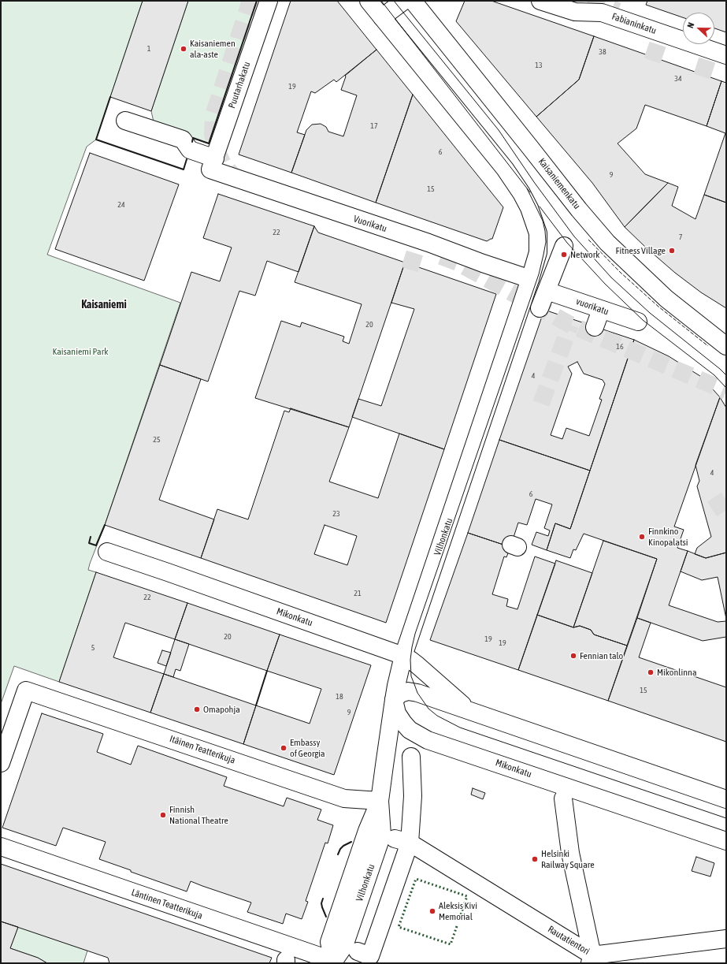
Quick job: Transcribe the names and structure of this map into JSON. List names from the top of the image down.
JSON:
{
  "streets": {
    "street": [
      "Fabianinkatu",
      "Puutarhakatu",
      "Kaisaniemenkatu",
      "Vuorikatu",
      "vuorikatu",
      "Vilhonkatu",
      "Mikonkatu",
      "Itäinen Teatterikuja",
      "Läntinen Teatterikuja",
      "Rautatientori"
    ]
  },
  "crossings": [
    ["Puutarhakatu", "Vuorikatu"],
    ["Vuorikatu", "Vilhonkatu"],
    ["Vilhonkatu", "Mikonkatu"],
    ["Vilhonkatu", "Itäinen Teatterikuja"],
    ["Vilhonkatu", "Läntinen Teatterikuja"]
  ],
  "districts": ["Kaisaniemi"],
  "parks": ["Kaisaniemi Park"],
  "places": [
    "Kaisaniemen ala-aste",
    "Fitness Village",
    "Network",
    "Finnkino Kinopalatsi",
    "Fennian talo",
    "Mikonlinna",
    "Omapohja",
    "Embassy of Georgia",
    "Finnish National Theatre",
    "Helsinki Railway Square",
    "Aleksis Kivi Memorial"
  ],
  "house_numbers": [
    "1",
    "38",
    "13",
    "34",
    "19",
    "17",
    "6",
    "9",
    "15",
    "24",
    "22",
    "7",
    "20",
    "16",
    "4",
    "25",
    "4",
    "6",
    "23",
    "21",
    "22",
    "20",
    "19",
    "19",
    "5",
    "15",
    "18",
    "9"
  ],
  "north": "left"
}
